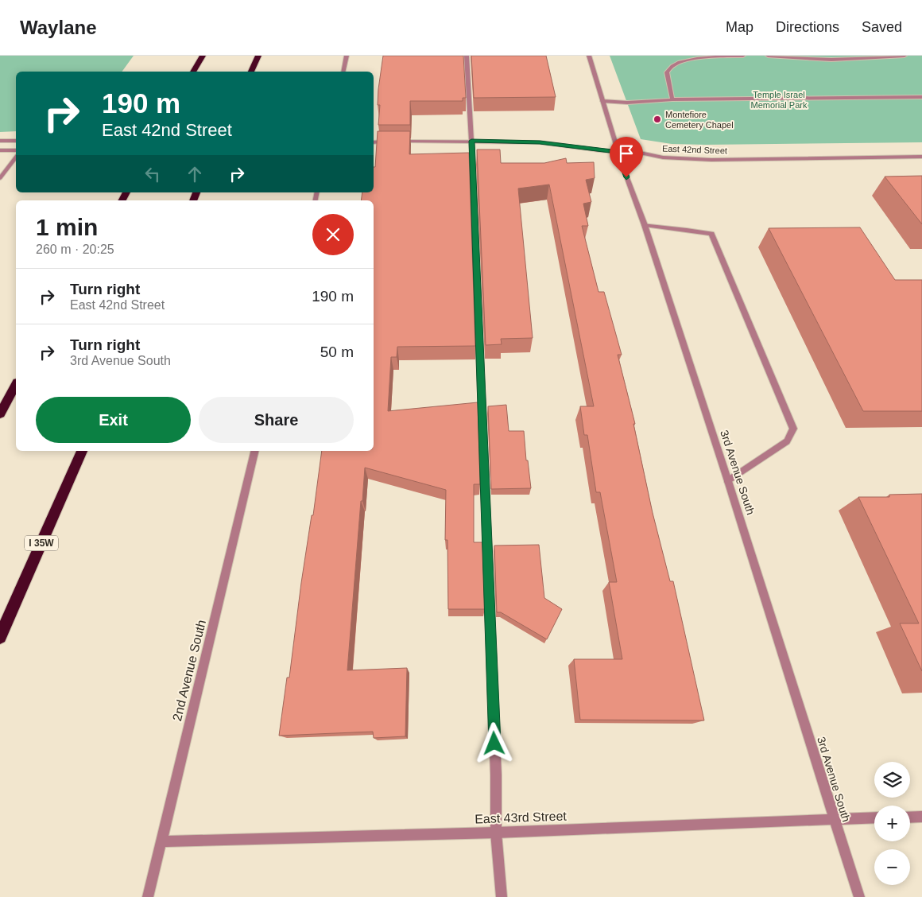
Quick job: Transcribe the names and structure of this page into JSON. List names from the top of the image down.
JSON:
{
  "streets": {
    "highway": ["I 35W"],
    "street": [
      "East 42nd Street",
      "3rd Avenue South",
      "2nd Avenue South",
      "East 43rd Street"
    ]
  },
  "crossings": [
    ["East 42nd Street", "3rd Avenue South"],
    ["3rd Avenue South", "East 43rd Street"],
    ["2nd Avenue South", "East 43rd Street"]
  ],
  "parks": ["Temple Israel Memorial Park"],
  "places": ["Montefiore Cemetery Chapel"],
  "page": {
    "header": "Waylane",
    "nav": ["Map", "Directions", "Saved"],
    "turn": ["190 m", "East 42nd Street"],
    "heading": ["1 min", "260 m · 20:25"],
    "list": [
      {
        "name": "Turn right",
        "note": "East 42nd Street",
        "value": "190 m"
      },
      {
        "name": "Turn right",
        "note": "3rd Avenue South",
        "value": "50 m"
      }
    ],
    "buttons": ["Exit", "Share"],
    "map_buttons": ["+", "−"]
  }
}
